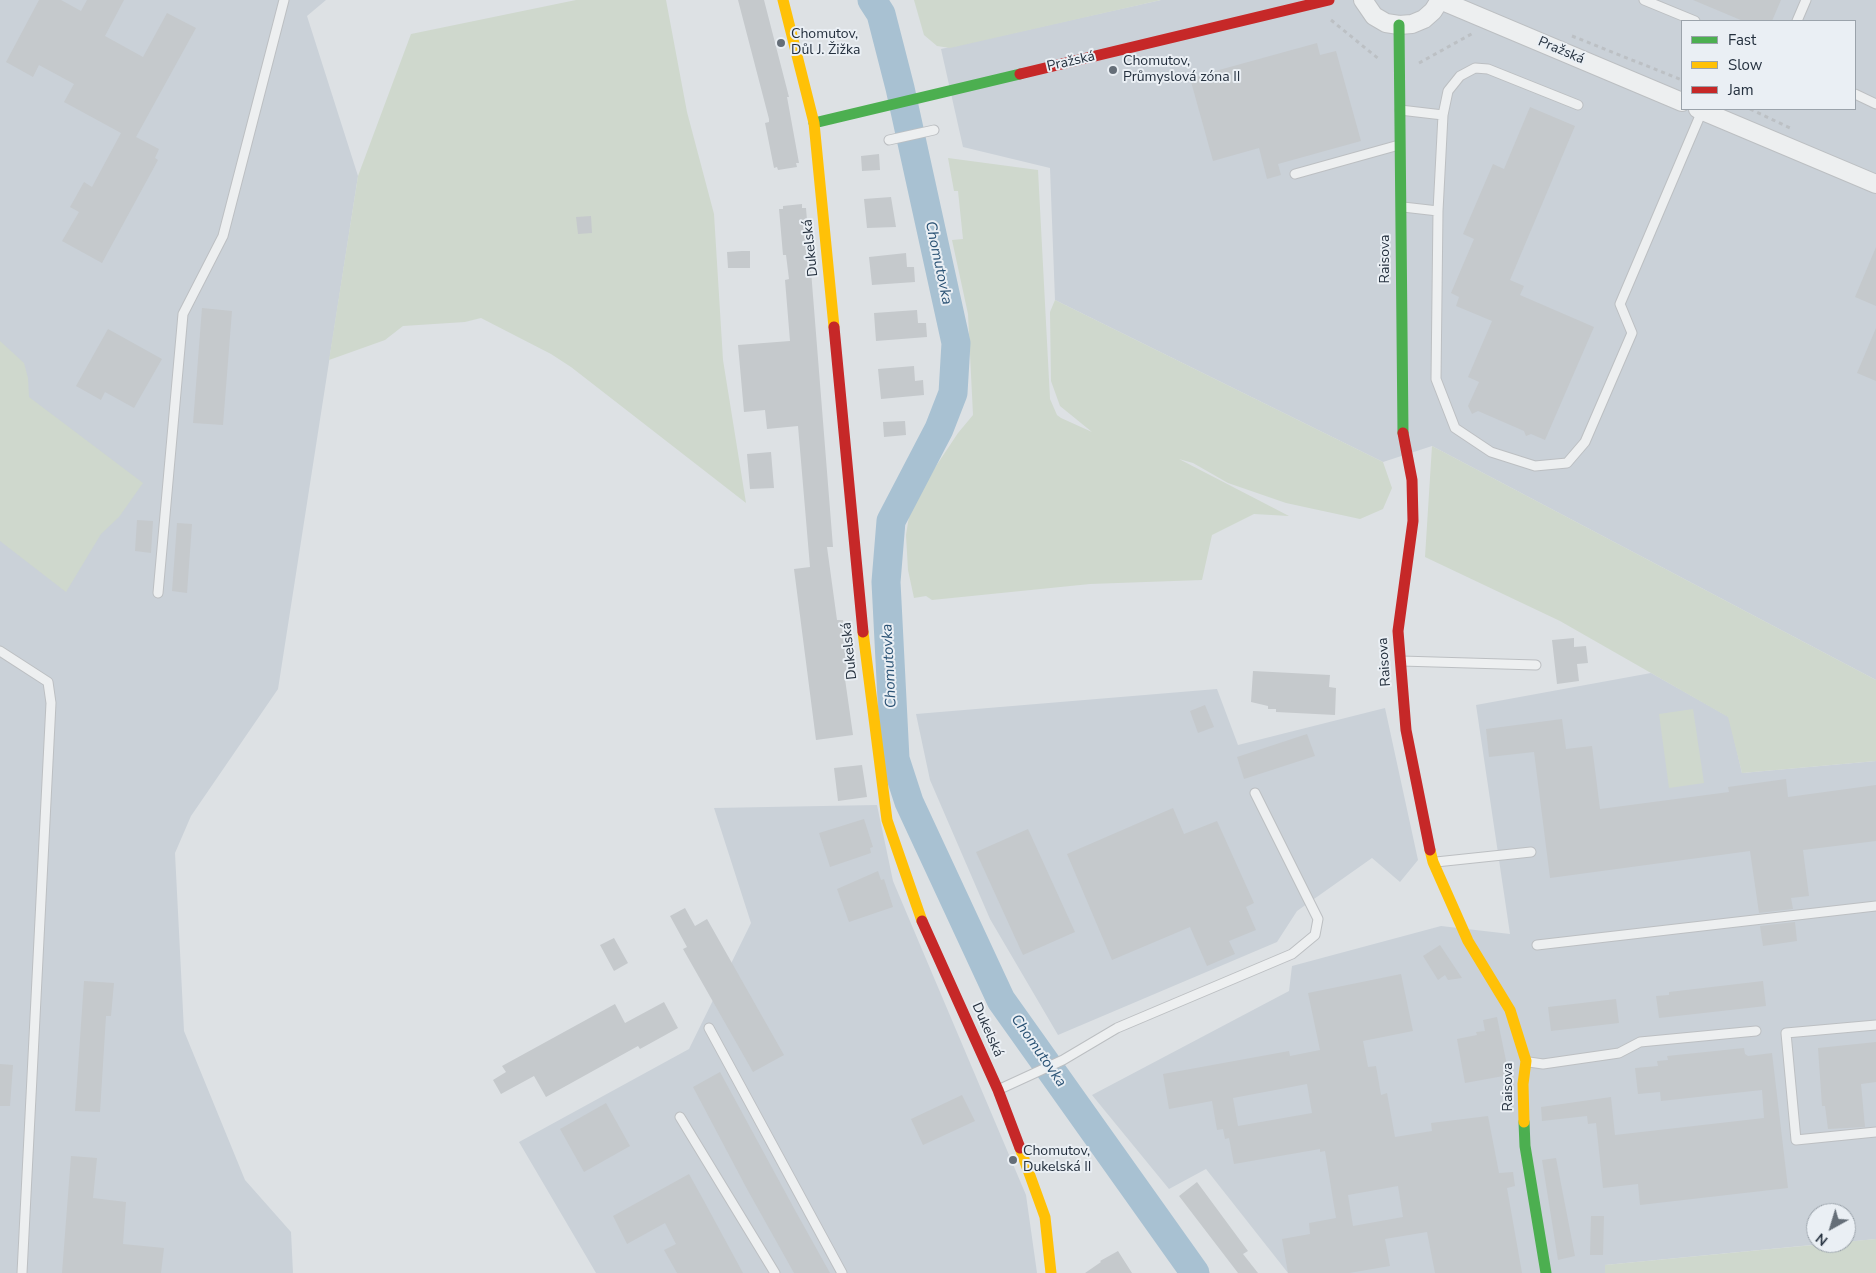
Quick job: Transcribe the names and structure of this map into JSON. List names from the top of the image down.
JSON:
{
  "streets": {
    "street": ["Pražská", "Dukelská", "Raisova"]
  },
  "crossings": [
    ["Pražská", "Dukelská"],
    ["Pražská", "Raisova"]
  ],
  "water": ["Chomutovka"],
  "places": ["Chomutov, Důl J. Žižka", "Chomutov, Průmyslová zóna II", "Chomutov, Dukelská II"],
  "legend": ["Fast", "Slow", "Jam"],
  "north": "bottom left"
}
